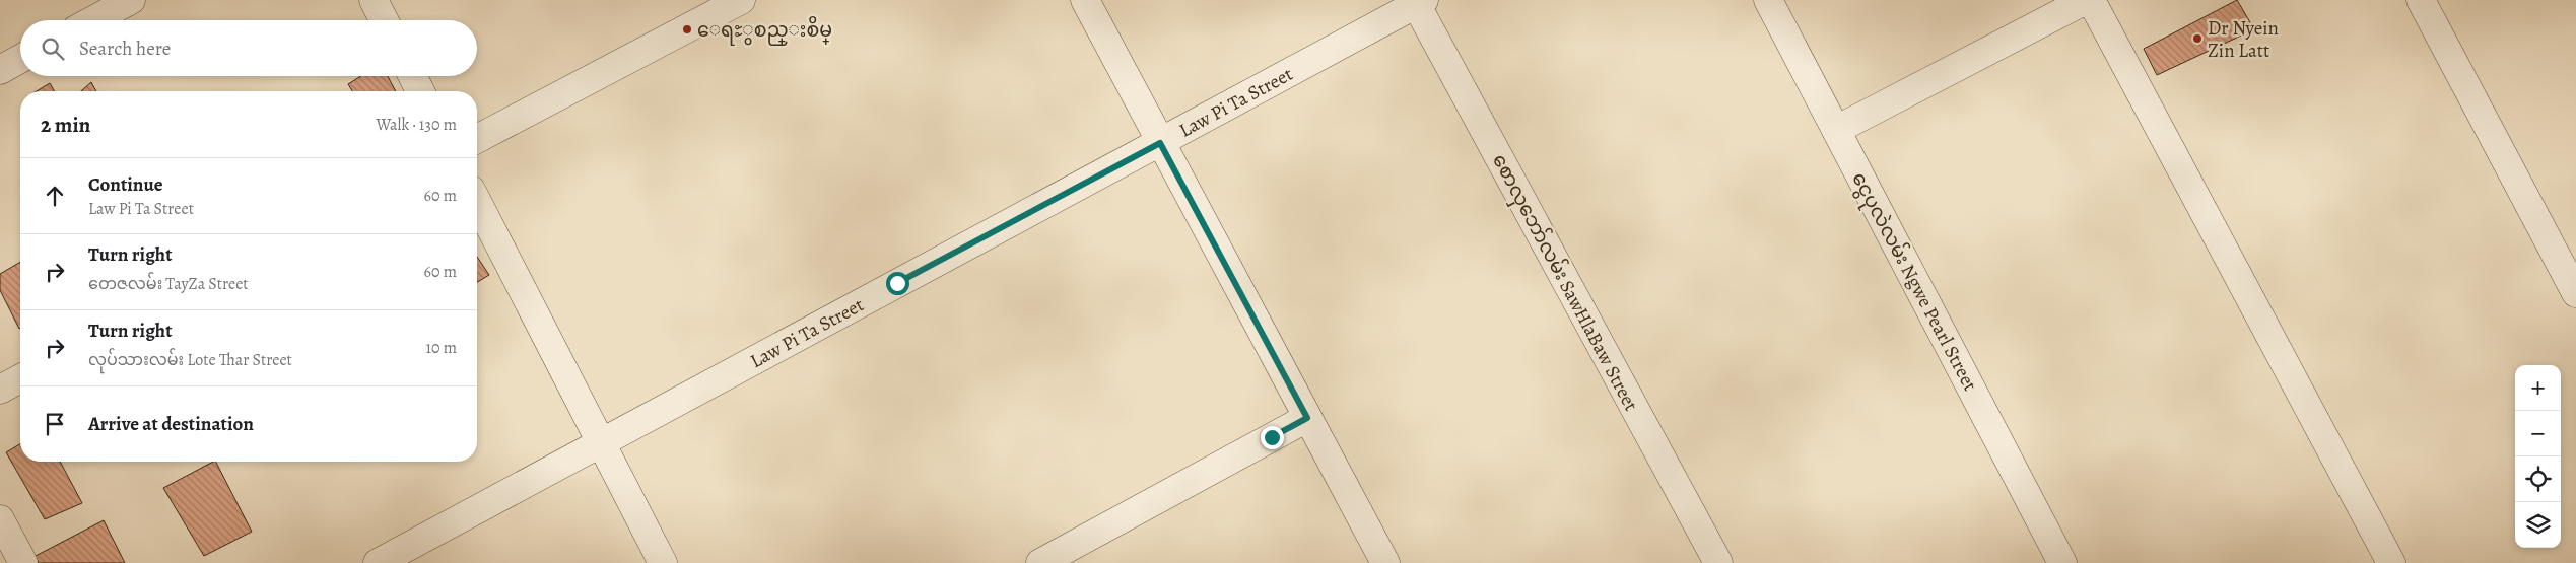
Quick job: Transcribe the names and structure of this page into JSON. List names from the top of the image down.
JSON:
{
  "streets": {
    "street": ["Law Pi Ta Street", "ငွေပုလဲလမ်း Ngwe Pearl Street", "စောလှဘော်လမ်း SawHlaBaw Street"]
  },
  "crossings": [
    ["Law Pi Ta Street", "စောလှဘော်လမ်း SawHlaBaw Street"]
  ],
  "places": ["ေရႊွစည္းစိမ္", "Dr Nyein Zin Latt"],
  "page": {
    "search": "Search here",
    "heading": ["2 min", "Walk · 130 m"],
    "list": [
      ["Continue", "Law Pi Ta Street", "60 m"],
      ["Turn right", "တေဇလမ်း TayZa Street", "60 m"],
      ["Turn right", "လုပ်သားလမ်း Lote Thar Street", "10 m"],
      "Arrive at destination"
    ],
    "map_buttons": ["+", "−"]
  }
}
